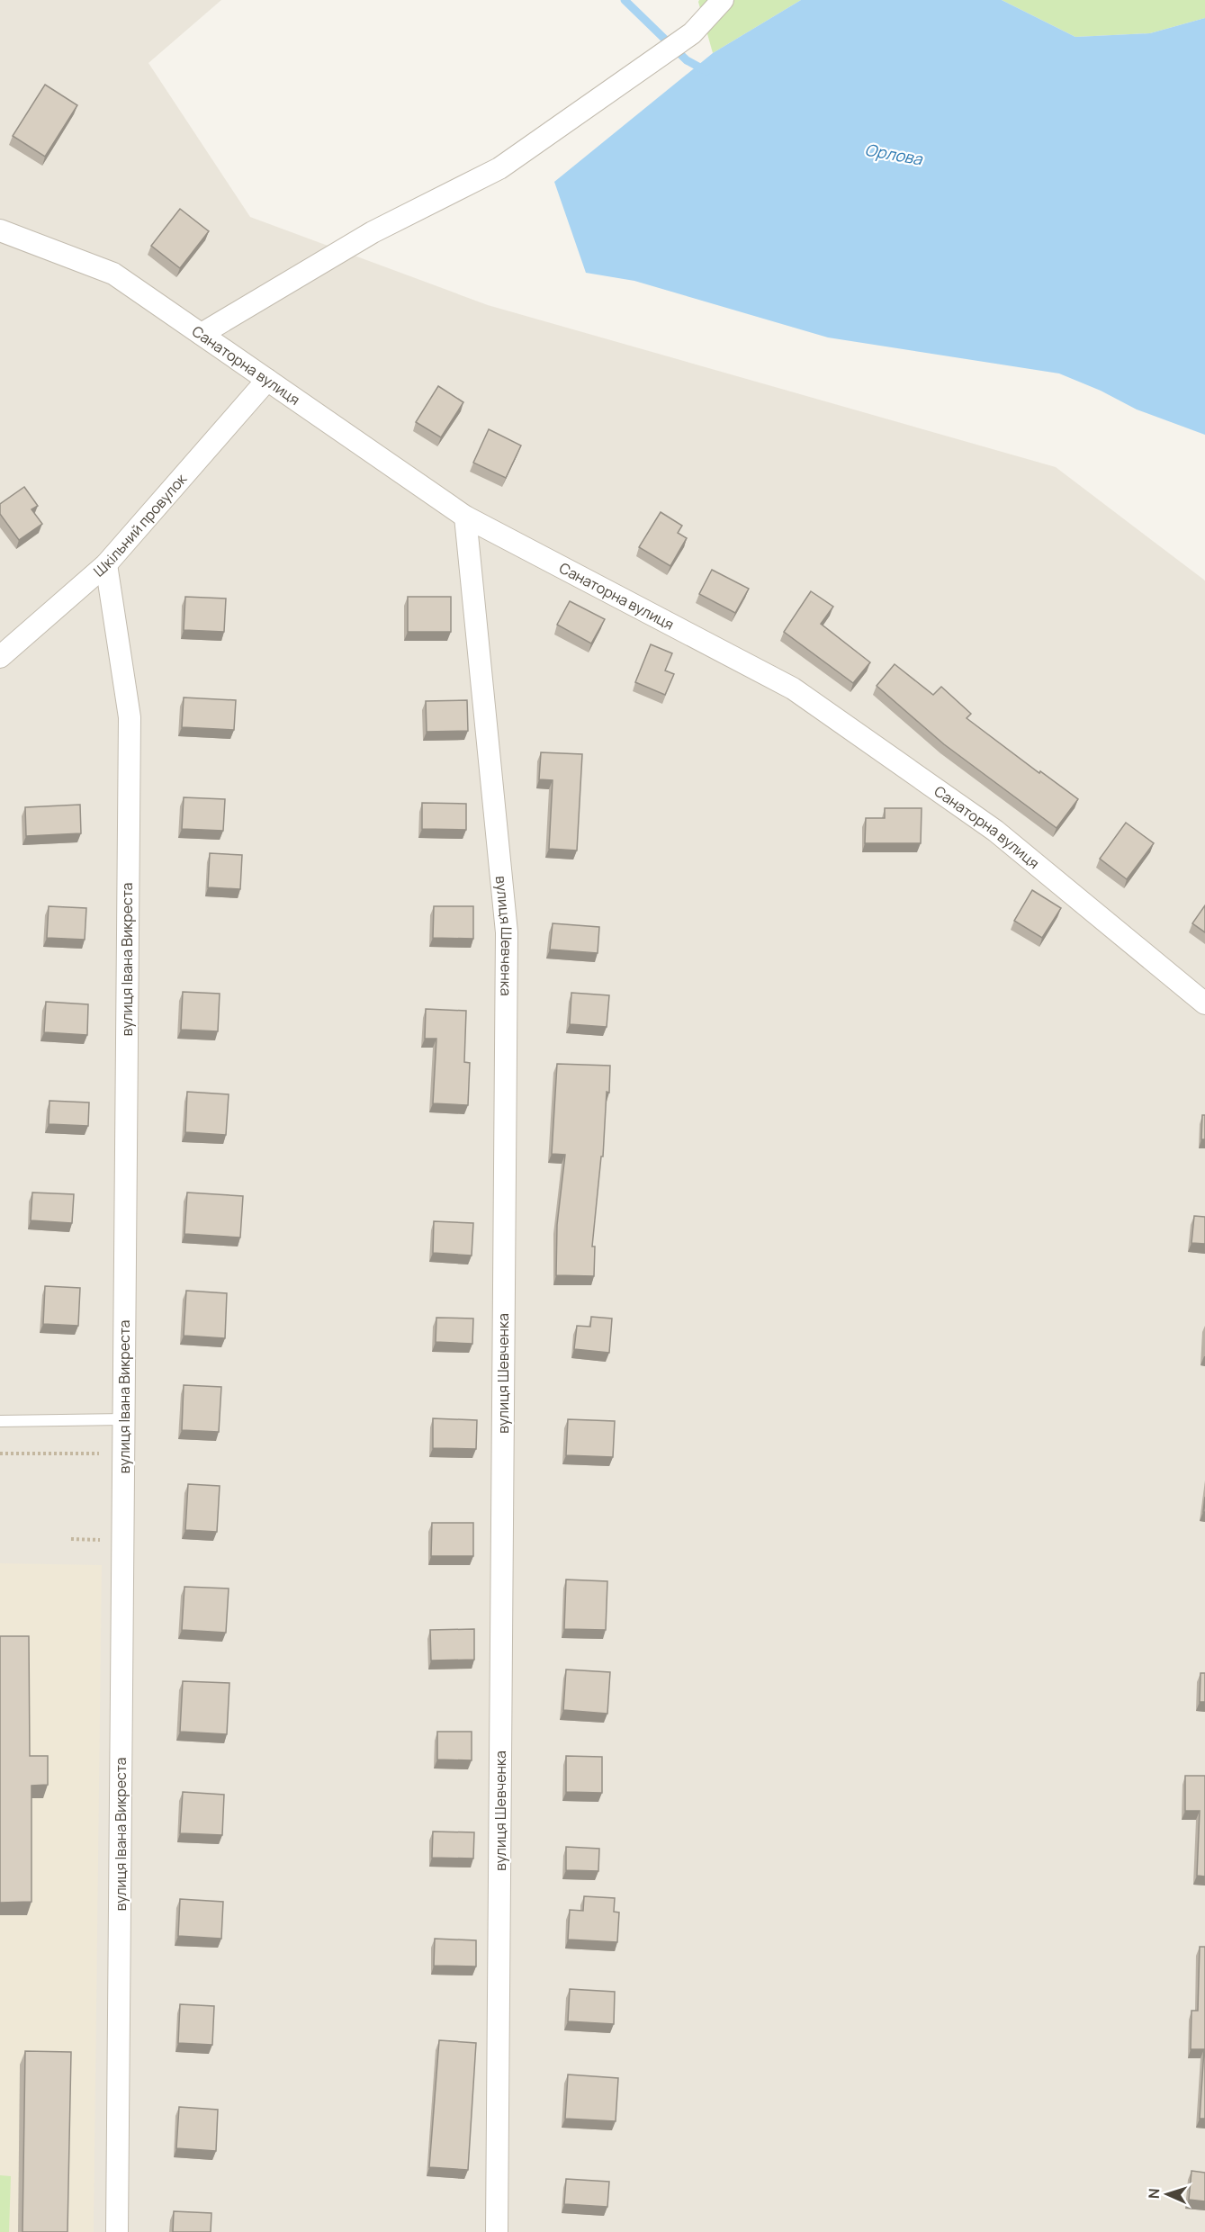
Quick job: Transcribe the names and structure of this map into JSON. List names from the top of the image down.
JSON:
{
  "streets": {
    "street": [
      "Санаторна вулиця",
      "Шкільний провулок",
      "вулиця Шевченка",
      "вулиця Івана Викреста"
    ]
  },
  "crossings": [
    ["Санаторна вулиця", "Шкільний провулок"],
    ["Санаторна вулиця", "вулиця Шевченка"],
    ["Шкільний провулок", "вулиця Івана Викреста"]
  ],
  "water": ["Орлова"],
  "north": "left"
}
